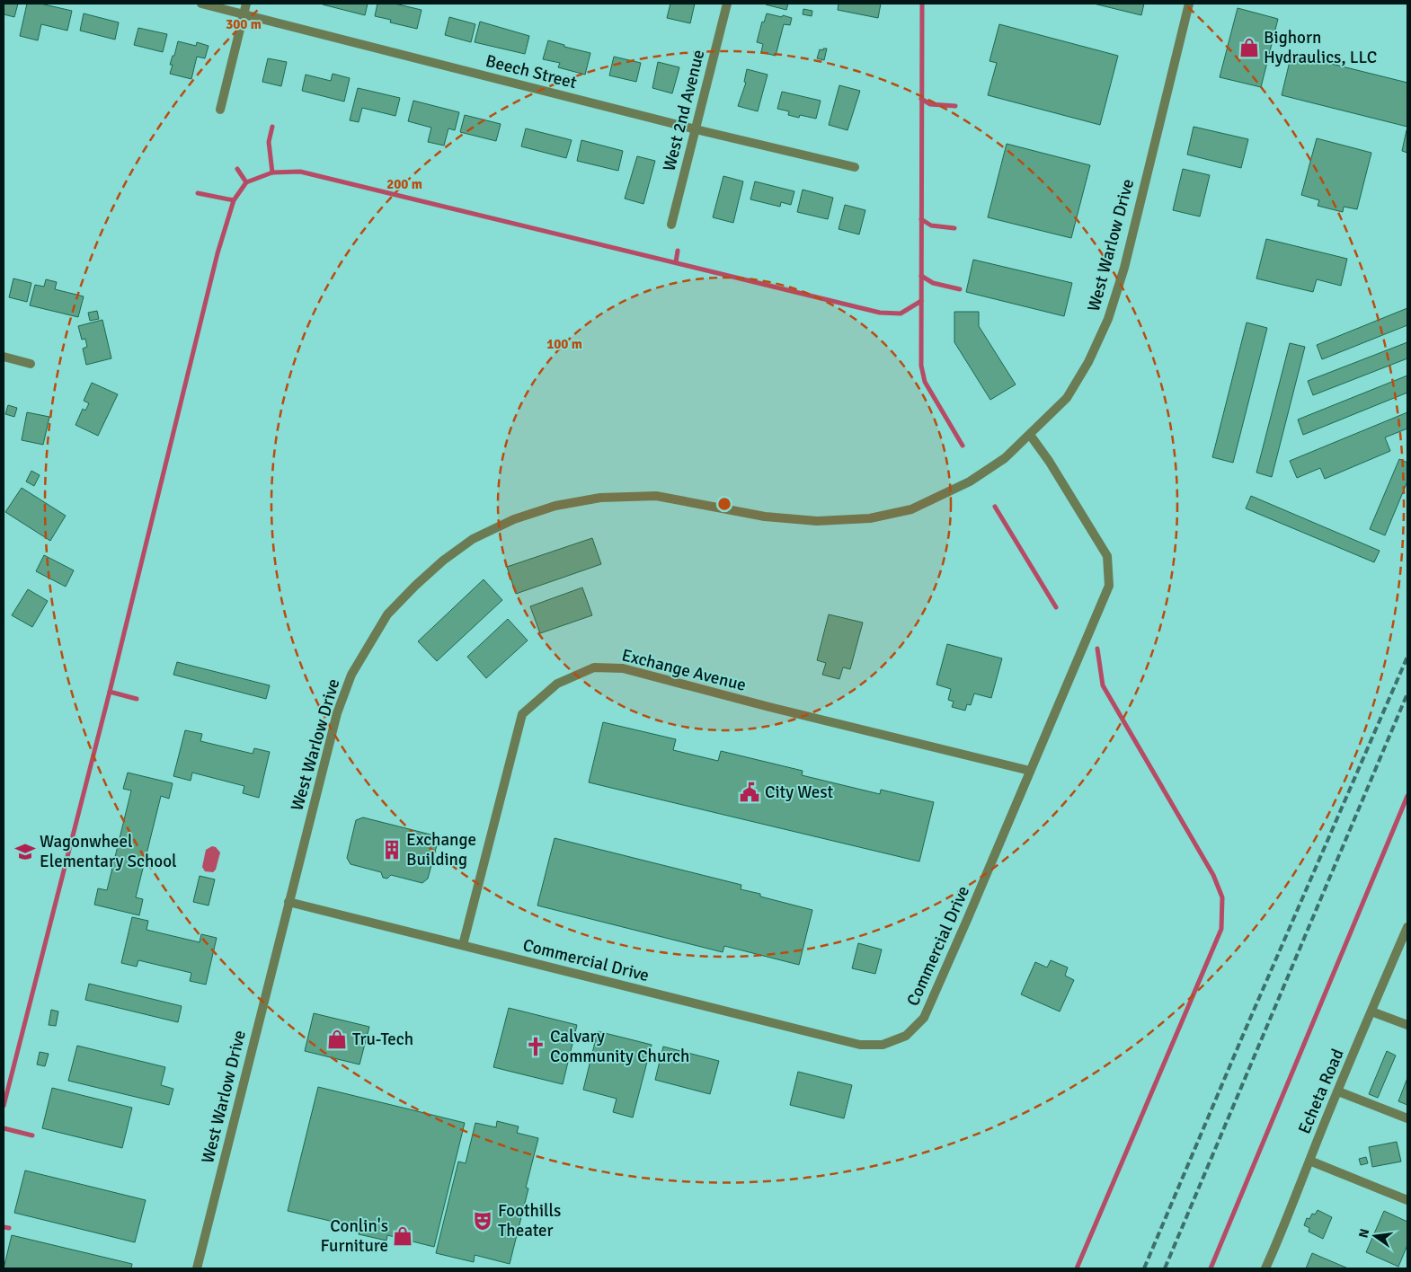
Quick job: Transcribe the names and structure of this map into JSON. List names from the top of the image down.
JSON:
{
  "streets": {
    "street": [
      "Beech Street",
      "West 2nd Avenue",
      "West Warlow Drive",
      "Exchange Avenue",
      "Commercial Drive",
      "Echeta Road"
    ]
  },
  "crossings": [
    ["Beech Street", "West 2nd Avenue"],
    ["West Warlow Drive", "Commercial Drive"],
    ["Exchange Avenue", "Commercial Drive"]
  ],
  "places": {
    "shop": ["Bighorn Hydraulics, LLC", "Tru-Tech", "Conlin's Furniture"],
    "public building": ["City West"],
    "building": ["Exchange Building"],
    "school or university": ["Wagonwheel Elementary School"],
    "church": ["Calvary Community Church"],
    "theatre": ["Foothills Theater"]
  },
  "north": "left",
  "rings": ["300 m", "200 m", "100 m"]
}
